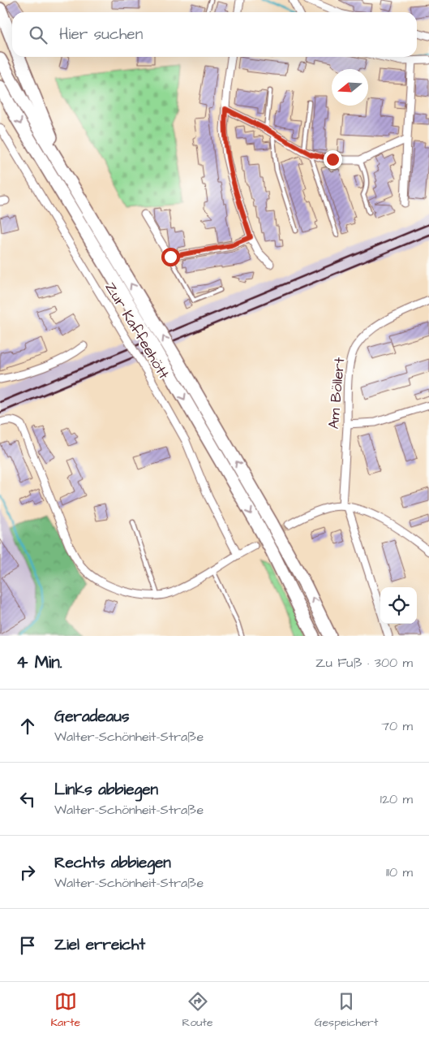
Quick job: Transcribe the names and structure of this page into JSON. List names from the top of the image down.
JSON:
{
  "streets": {
    "street": ["Zur Kaffeehött", "Am Böllert"]
  },
  "north": "left",
  "page": {
    "search": "Hier suchen",
    "heading": ["4 Min.", "Zu Fuß · 300 m"],
    "list": [
      ["Geradeaus", "Walter-Schönheit-Straße", "70 m"],
      ["Links abbiegen", "Walter-Schönheit-Straße", "120 m"],
      ["Rechts abbiegen", "Walter-Schönheit-Straße", "110 m"],
      "Ziel erreicht"
    ],
    "nav": ["Karte", "Route", "Gespeichert"]
  }
}
